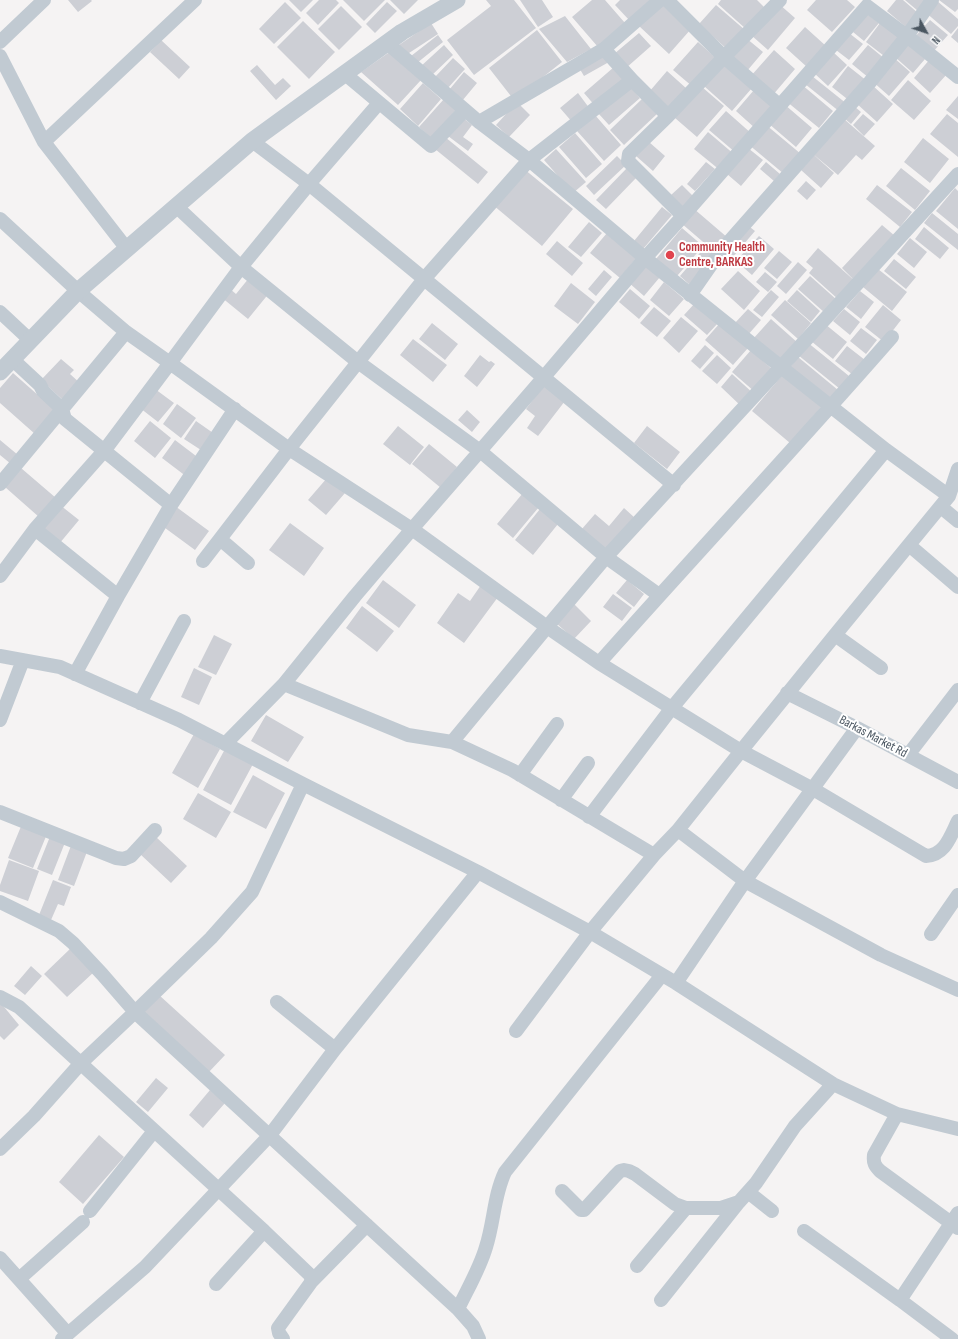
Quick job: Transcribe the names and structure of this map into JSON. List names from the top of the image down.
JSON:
{
  "streets": {
    "street": ["Barkas Market Rd"]
  },
  "places": ["Community Health Centre, BARKAS"],
  "north": "bottom right"
}
